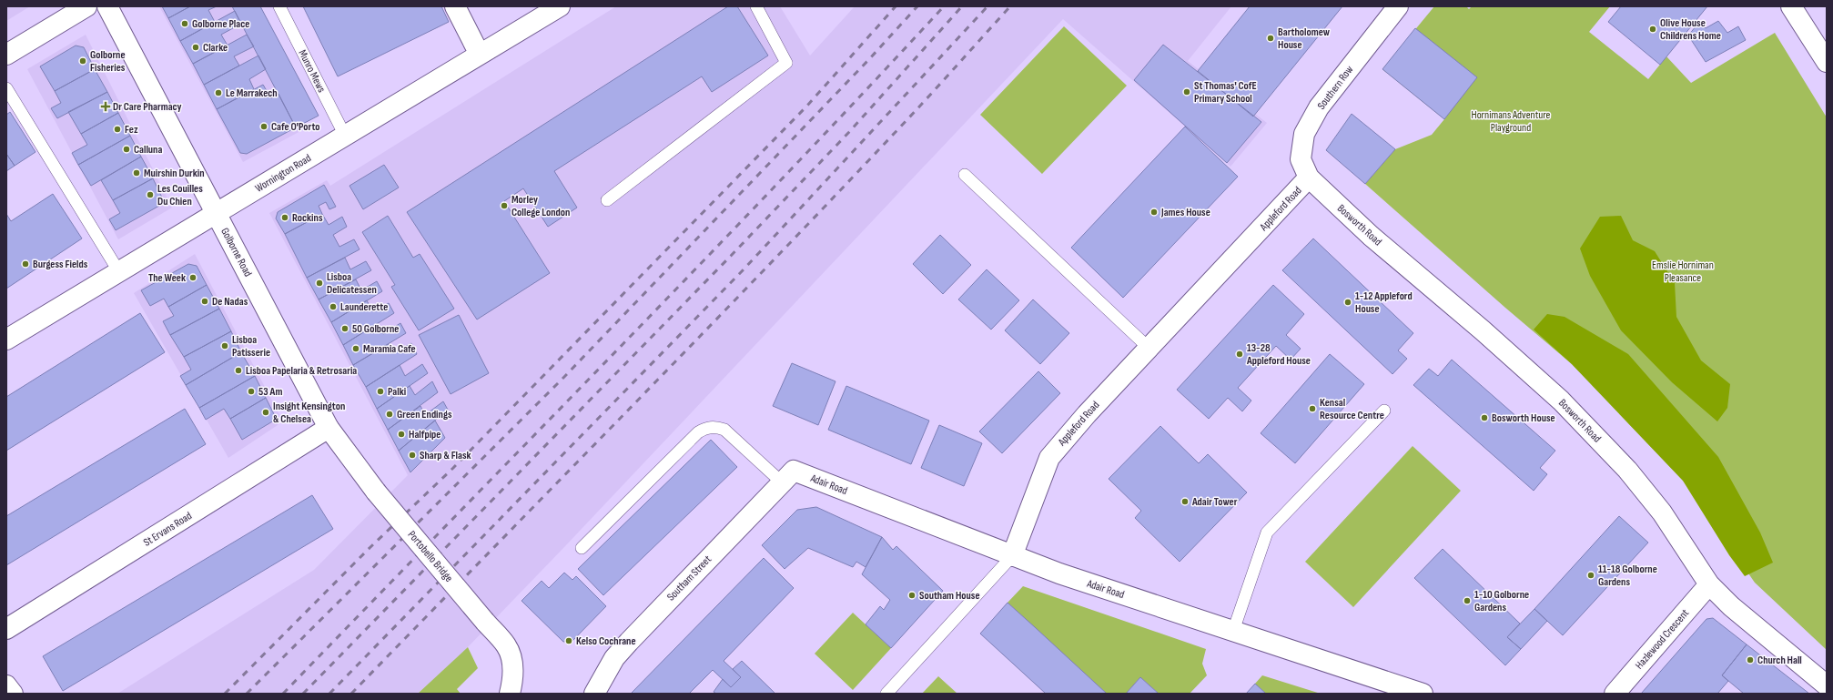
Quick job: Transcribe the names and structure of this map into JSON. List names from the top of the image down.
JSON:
{
  "streets": {
    "street": [
      "Southern Row",
      "Wornington Road",
      "Appleford Road",
      "Bosworth Road",
      "Golborne Road",
      "Adair Road",
      "St Ervans Road",
      "Portobello Bridge",
      "Southam Street",
      "Hazlewood Crescent"
    ],
    "lane": ["Munro Mews"]
  },
  "crossings": [
    ["Munro Mews", "Wornington Road"],
    ["Southern Row", "Appleford Road"],
    ["Southern Row", "Bosworth Road"],
    ["Wornington Road", "Golborne Road"],
    ["Appleford Road", "Bosworth Road"],
    ["Appleford Road", "Adair Road"],
    ["Bosworth Road", "Hazlewood Crescent"],
    ["Golborne Road", "St Ervans Road"],
    ["Golborne Road", "Portobello Bridge"],
    ["Adair Road", "Southam Street"]
  ],
  "parks": ["Hornimans Adventure Playground", "Emslie Horniman Pleasance"],
  "places": {
    "other": [
      "Golborne Place",
      "Olive House Childrens Home",
      "Bartholomew House",
      "Clarke",
      "Golborne Fisheries",
      "St Thomas' CofE Primary School",
      "Le Marrakech",
      "Cafe O'Porto",
      "Fez",
      "Calluna",
      "Muirshin Durkin",
      "Les Couilles Du Chien",
      "Morley College London",
      "James House",
      "Rockins",
      "Burgess Fields",
      "The Week",
      "Lisboa Delicatessen",
      "De Nadas",
      "1-12 Appleford House",
      "Launderette",
      "50 Golborne",
      "Lisboa Patisserie",
      "Maramia Cafe",
      "13-28 Appleford House",
      "Lisboa Papelaria & Retrosaria",
      "53 Am",
      "Palki",
      "Kensal Resource Centre",
      "Insight Kensington & Chelsea",
      "Green Endings",
      "Bosworth House",
      "Halfpipe",
      "Sharp & Flask",
      "Adair Tower",
      "11-18 Golborne Gardens",
      "Southam House",
      "1-10 Golborne Gardens",
      "Kelso Cochrane",
      "Church Hall"
    ],
    "health": ["Dr Care Pharmacy"]
  }
}
